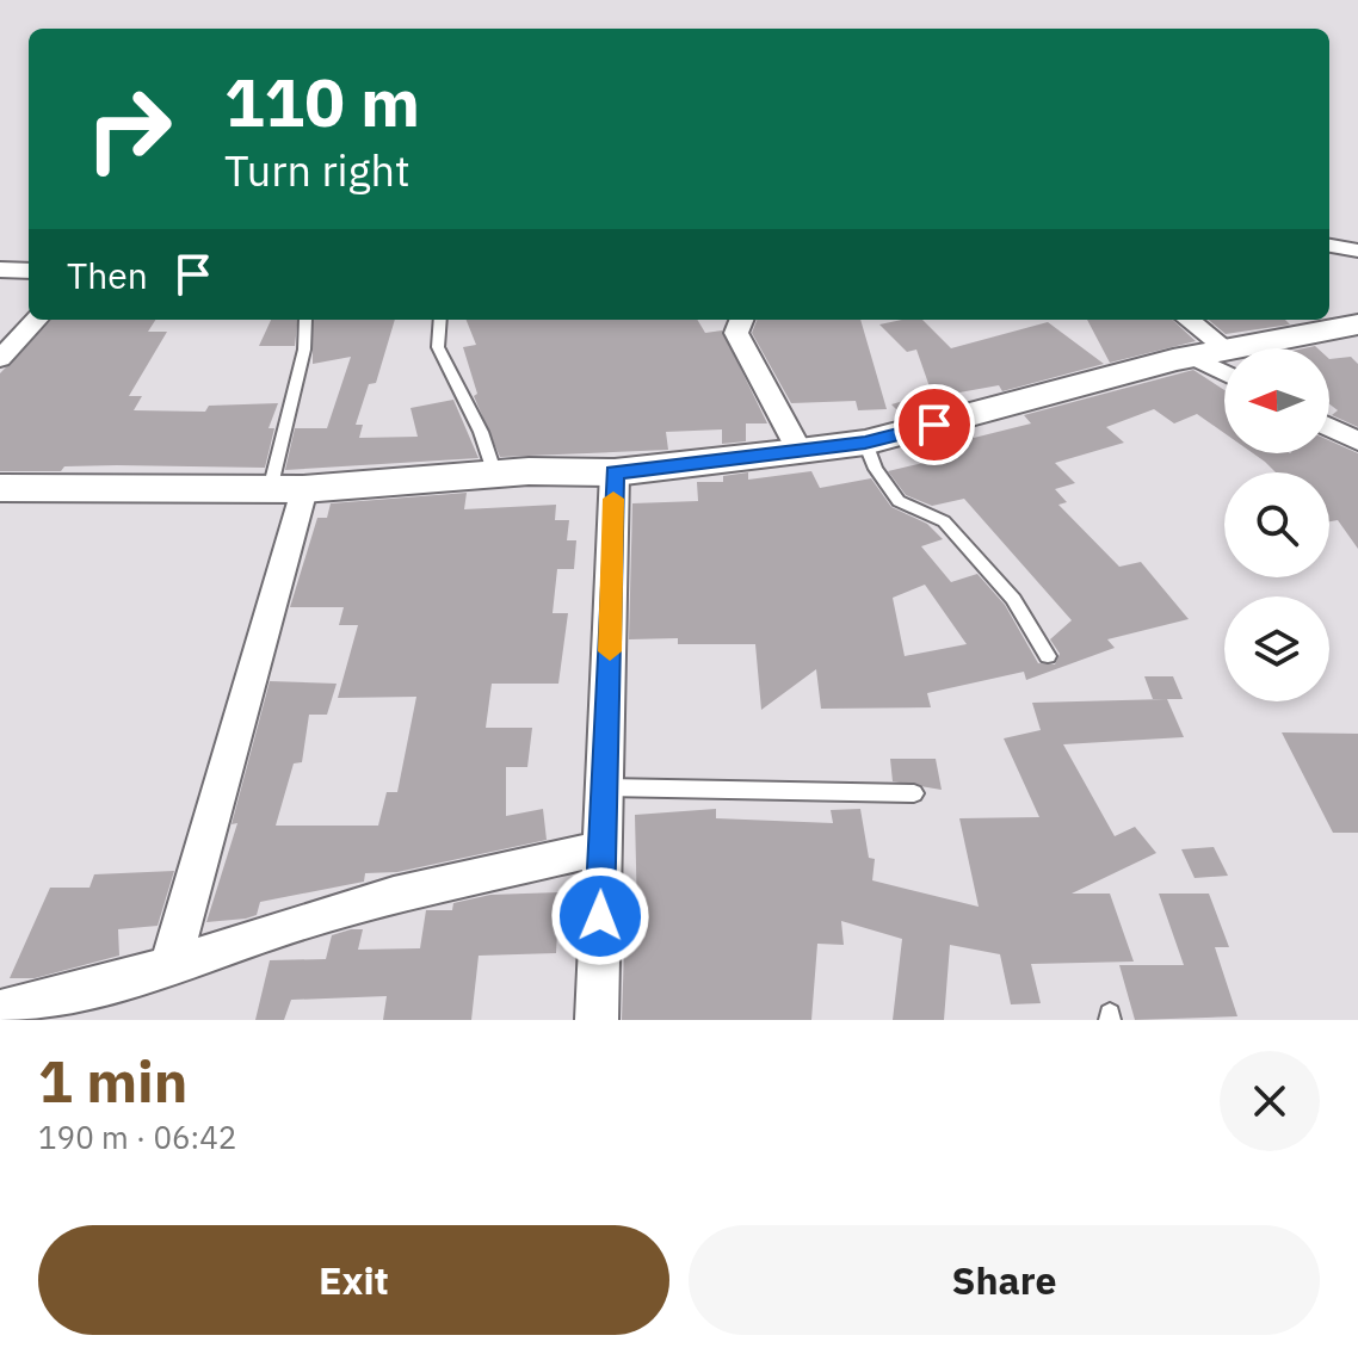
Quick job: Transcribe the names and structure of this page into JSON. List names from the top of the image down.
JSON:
{
  "north": "left",
  "page": {
    "turn": ["110 m", "Turn right"],
    "then": "Then",
    "heading": ["1 min", "190 m · 06:42"],
    "buttons": ["Exit", "Share"]
  }
}
